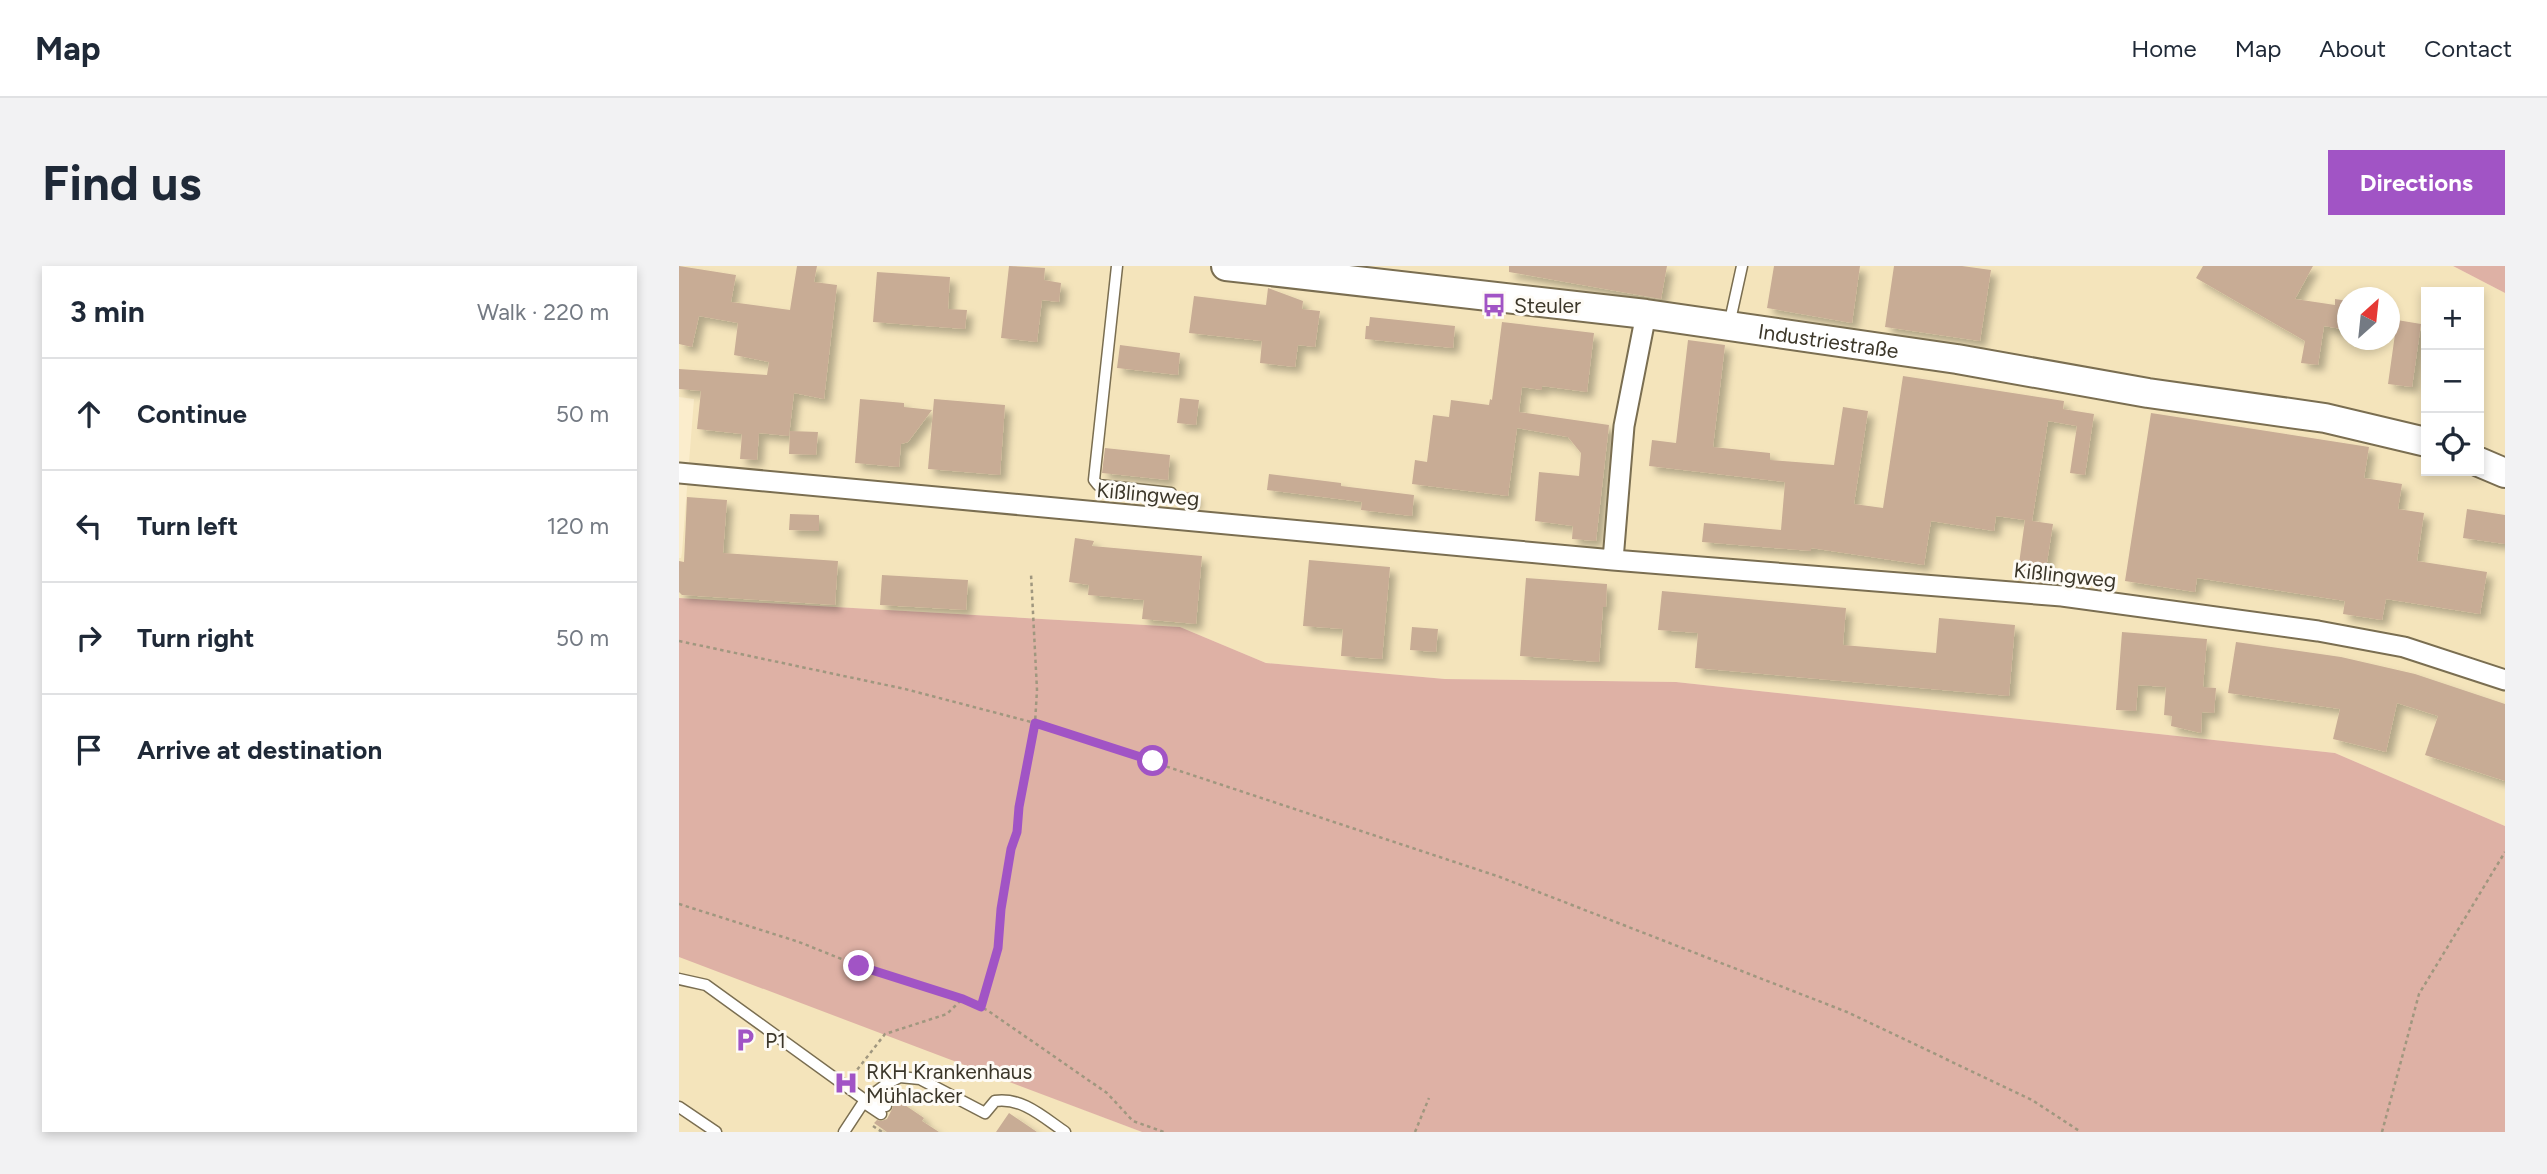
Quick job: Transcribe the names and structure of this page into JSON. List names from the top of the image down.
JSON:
{
  "streets": {
    "street": ["Industriestraße", "Kißlingweg"]
  },
  "places": {
    "bus stop": ["Steuler"],
    "parking": ["P1"],
    "hospital": ["RKH Krankenhaus Mühlacker"]
  },
  "north": "top right",
  "page": {
    "header": "Map",
    "nav": [
      "Home",
      "Map",
      "About",
      "Contact"
    ],
    "buttons": "Directions",
    "title": "Find us",
    "heading": ["3 min", "Walk · 220 m"],
    "map_buttons": ["+", "−"],
    "list": [
      ["Continue", "50 m"],
      ["Turn left", "120 m"],
      ["Turn right", "50 m"],
      "Arrive at destination"
    ]
  }
}
